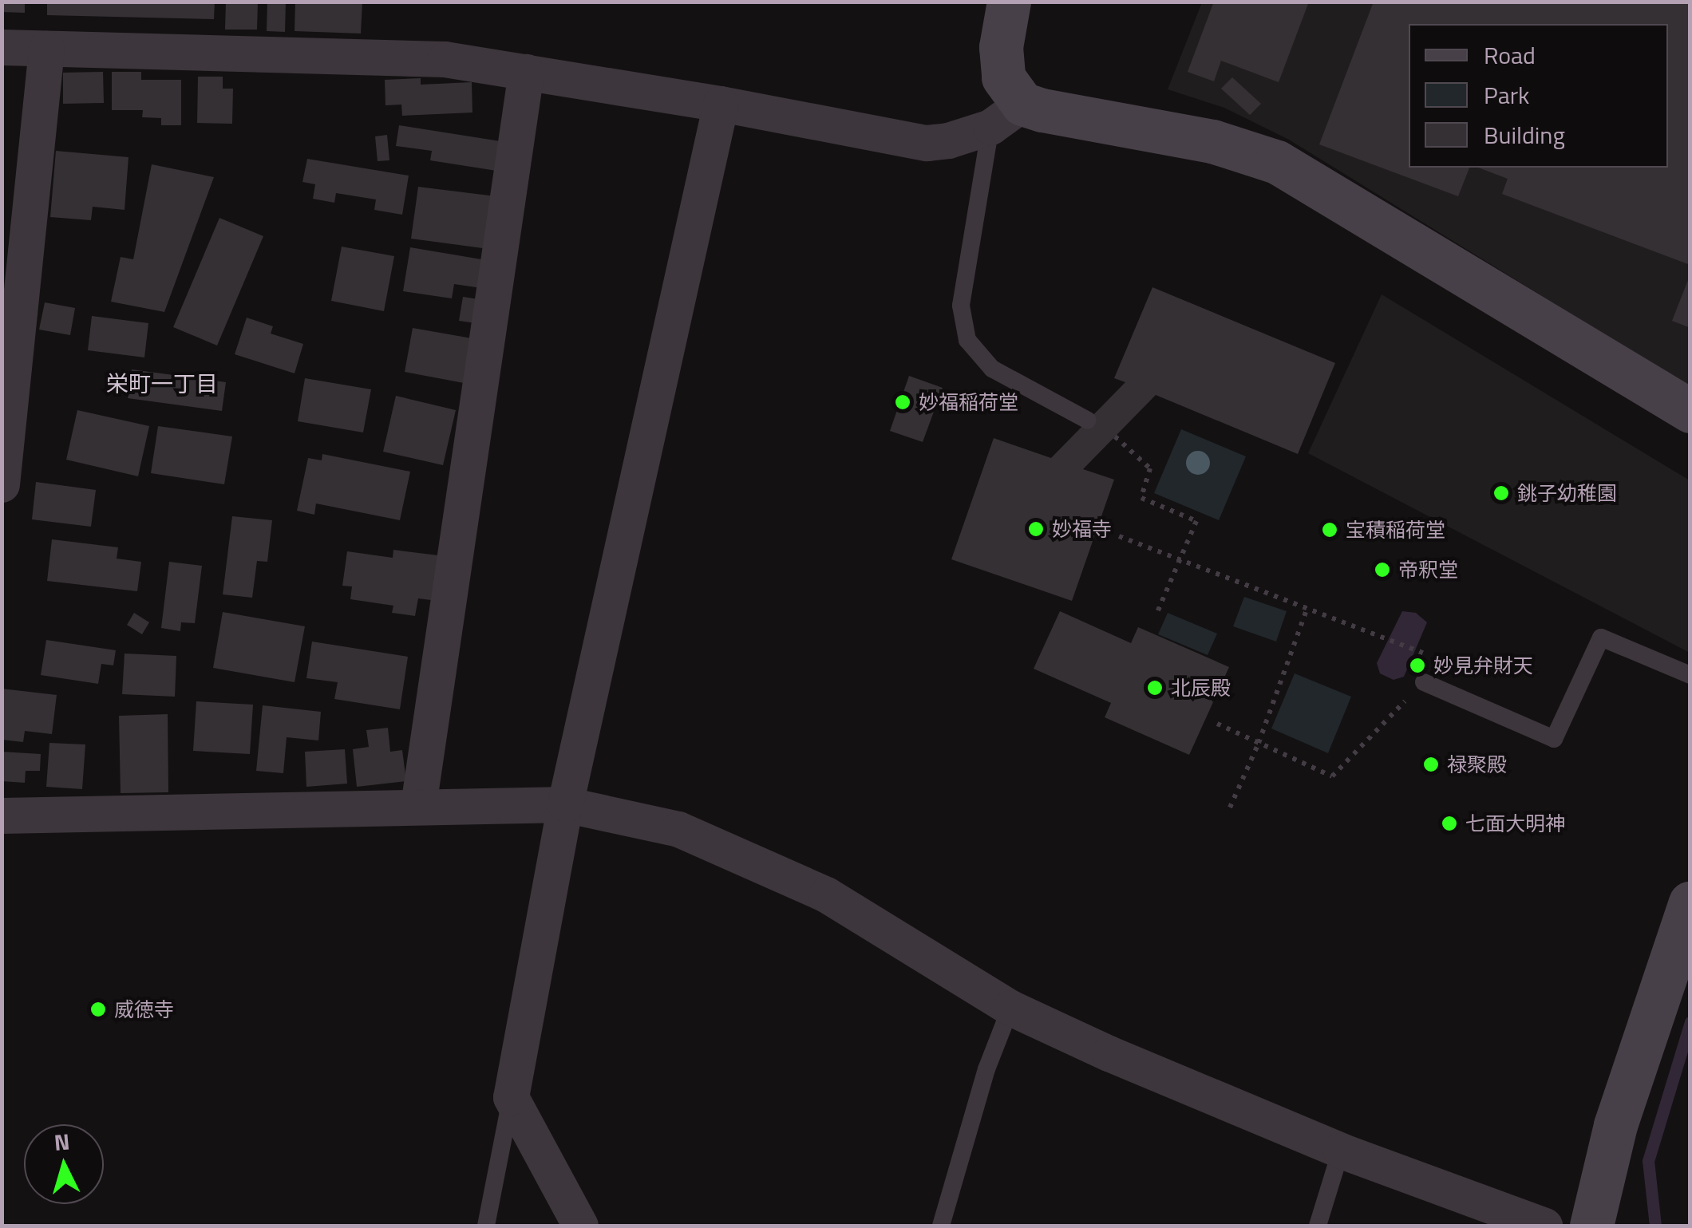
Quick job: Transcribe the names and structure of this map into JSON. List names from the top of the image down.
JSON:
{
  "districts": ["栄町一丁目"],
  "places": [
    "妙福稲荷堂",
    "銚子幼稚園",
    "妙福寺",
    "宝積稲荷堂",
    "帝釈堂",
    "妙見弁財天",
    "北辰殿",
    "禄聚殿",
    "七面大明神",
    "威徳寺"
  ],
  "legend": ["Road", "Park", "Building"],
  "north": "top"
}
